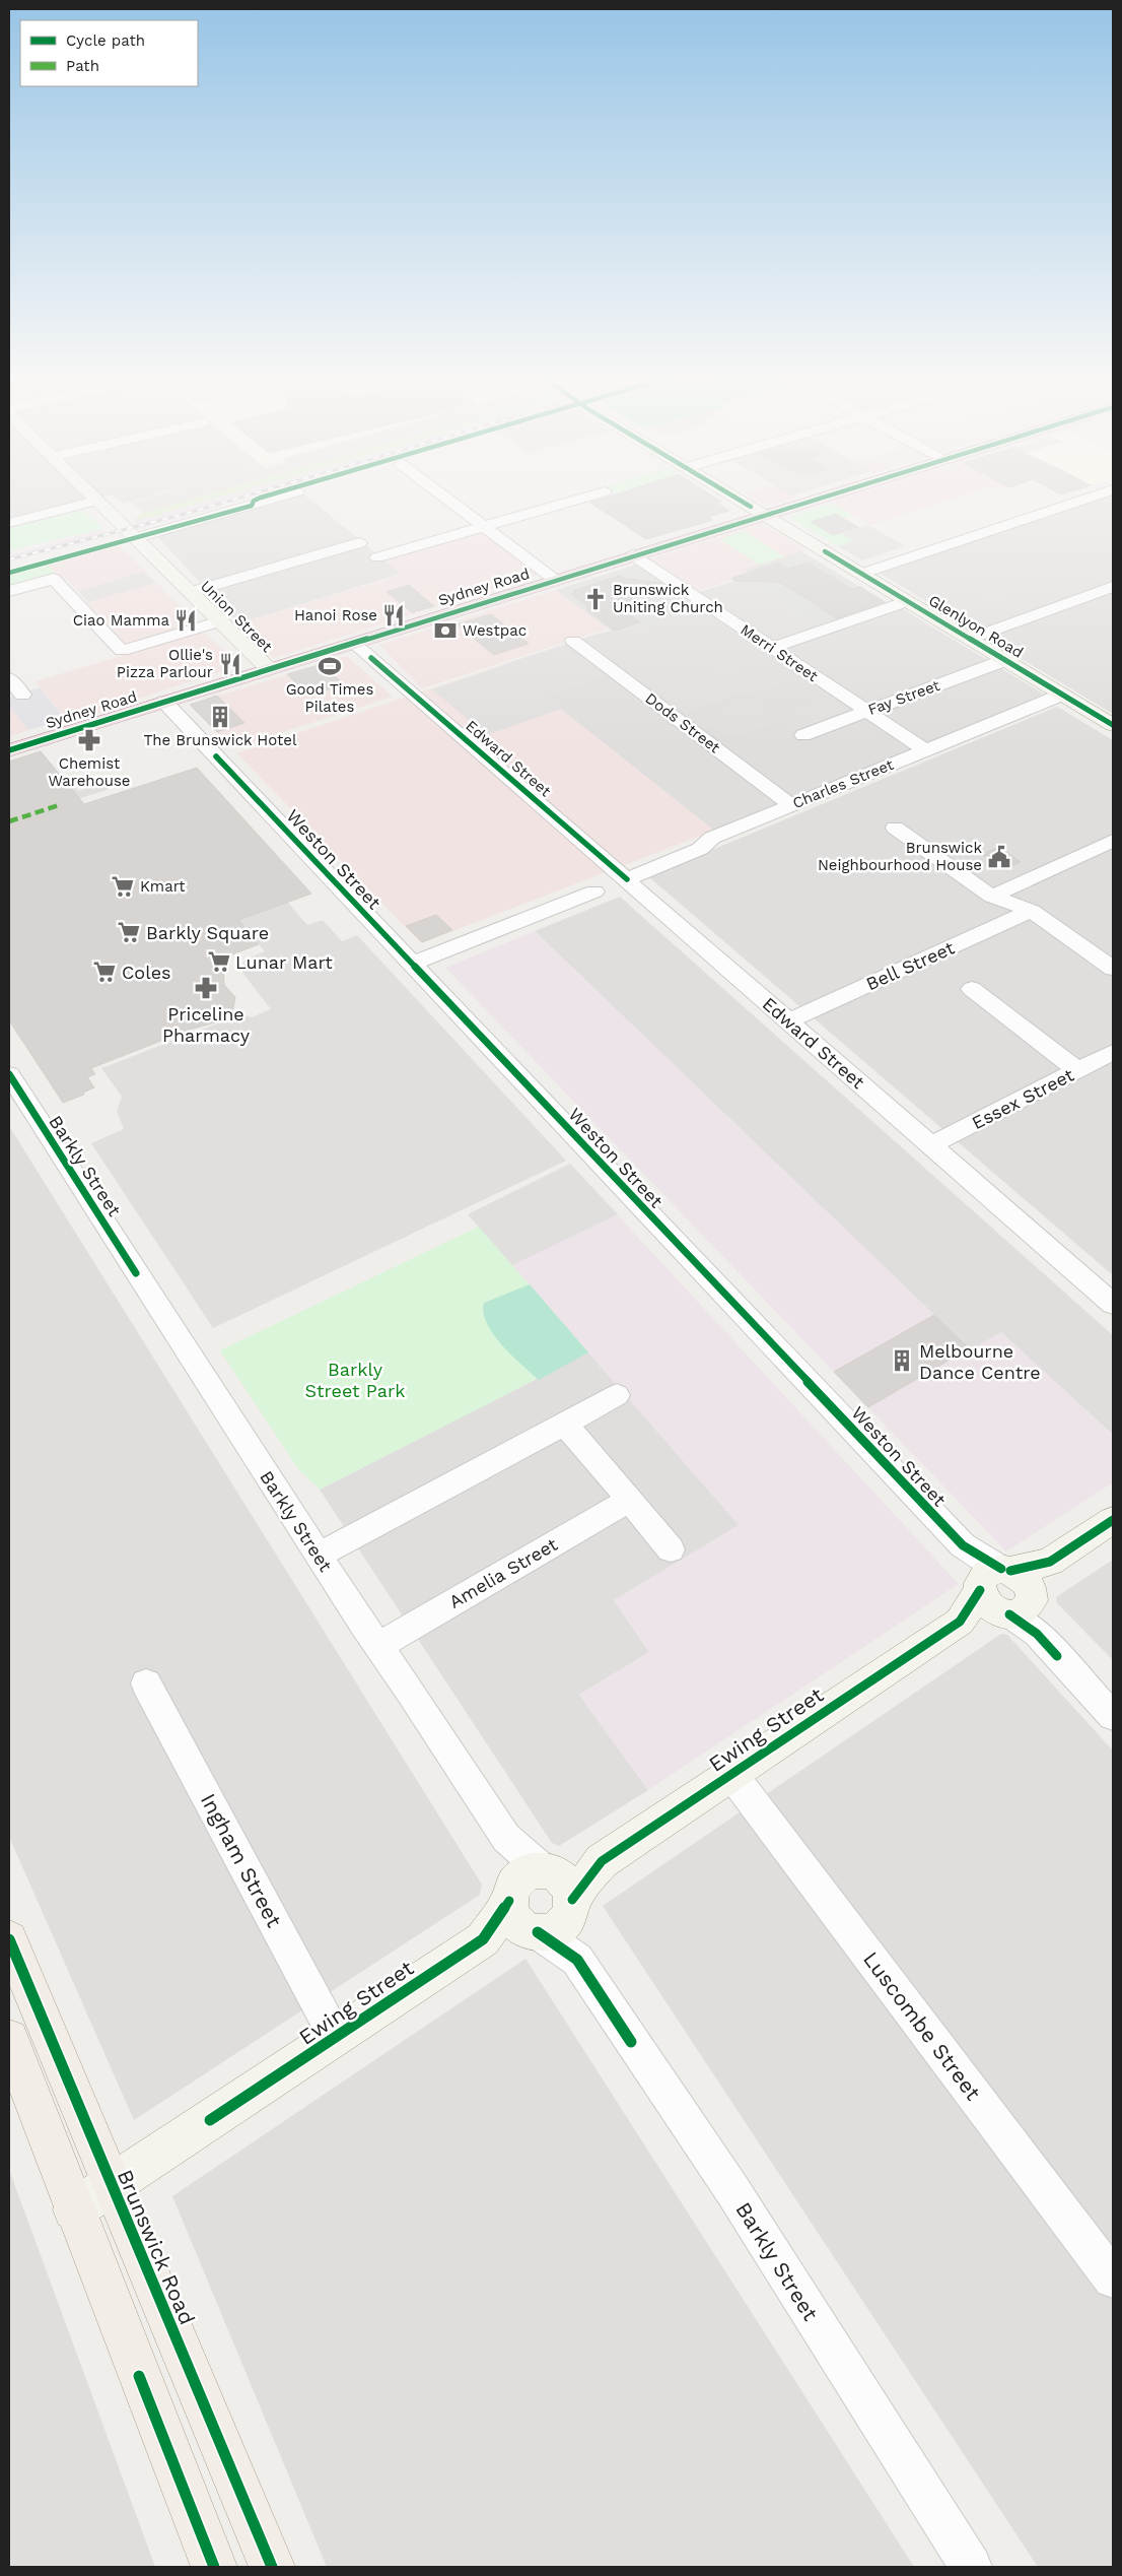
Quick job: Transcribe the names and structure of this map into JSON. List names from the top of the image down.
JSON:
{
  "streets": {
    "highway": ["Sydney Road"],
    "main road": ["Brunswick Road"],
    "street": [
      "Union Street",
      "Glenlyon Road",
      "Merri Street",
      "Fay Street",
      "Dods Street",
      "Edward Street",
      "Charles Street",
      "Weston Street",
      "Bell Street",
      "Essex Street",
      "Barkly Street",
      "Amelia Street",
      "Ewing Street",
      "Ingham Street",
      "Luscombe Street"
    ]
  },
  "crossings": [
    ["Sydney Road", "Union Street"],
    ["Sydney Road", "Glenlyon Road"],
    ["Sydney Road", "Merri Street"],
    ["Sydney Road", "Edward Street"],
    ["Sydney Road", "Weston Street"],
    ["Glenlyon Road", "Fay Street"],
    ["Glenlyon Road", "Charles Street"],
    ["Merri Street", "Fay Street"],
    ["Merri Street", "Charles Street"],
    ["Dods Street", "Charles Street"],
    ["Edward Street", "Charles Street"],
    ["Edward Street", "Bell Street"],
    ["Edward Street", "Essex Street"],
    ["Weston Street", "Ewing Street"],
    ["Barkly Street", "Amelia Street"],
    ["Barkly Street", "Ewing Street"],
    ["Ewing Street", "Ingham Street"],
    ["Ewing Street", "Luscombe Street"],
    ["Ewing Street", "Brunswick Road"]
  ],
  "parks": ["Barkly Street Park"],
  "places": {
    "church": ["Brunswick Uniting Church"],
    "restaurant": ["Hanoi Rose", "Ciao Mamma", "Ollie's Pizza Parlour"],
    "bank": ["Westpac"],
    "sports": ["Good Times Pilates"],
    "building": ["The Brunswick Hotel", "Melbourne Dance Centre"],
    "pharmacy": ["Chemist Warehouse", "Priceline Pharmacy"],
    "public building": ["Brunswick Neighbourhood House"],
    "supermarket": [
      "Kmart",
      "Barkly Square",
      "Lunar Mart",
      "Coles"
    ]
  },
  "legend": ["Cycle path", "Path"]
}
